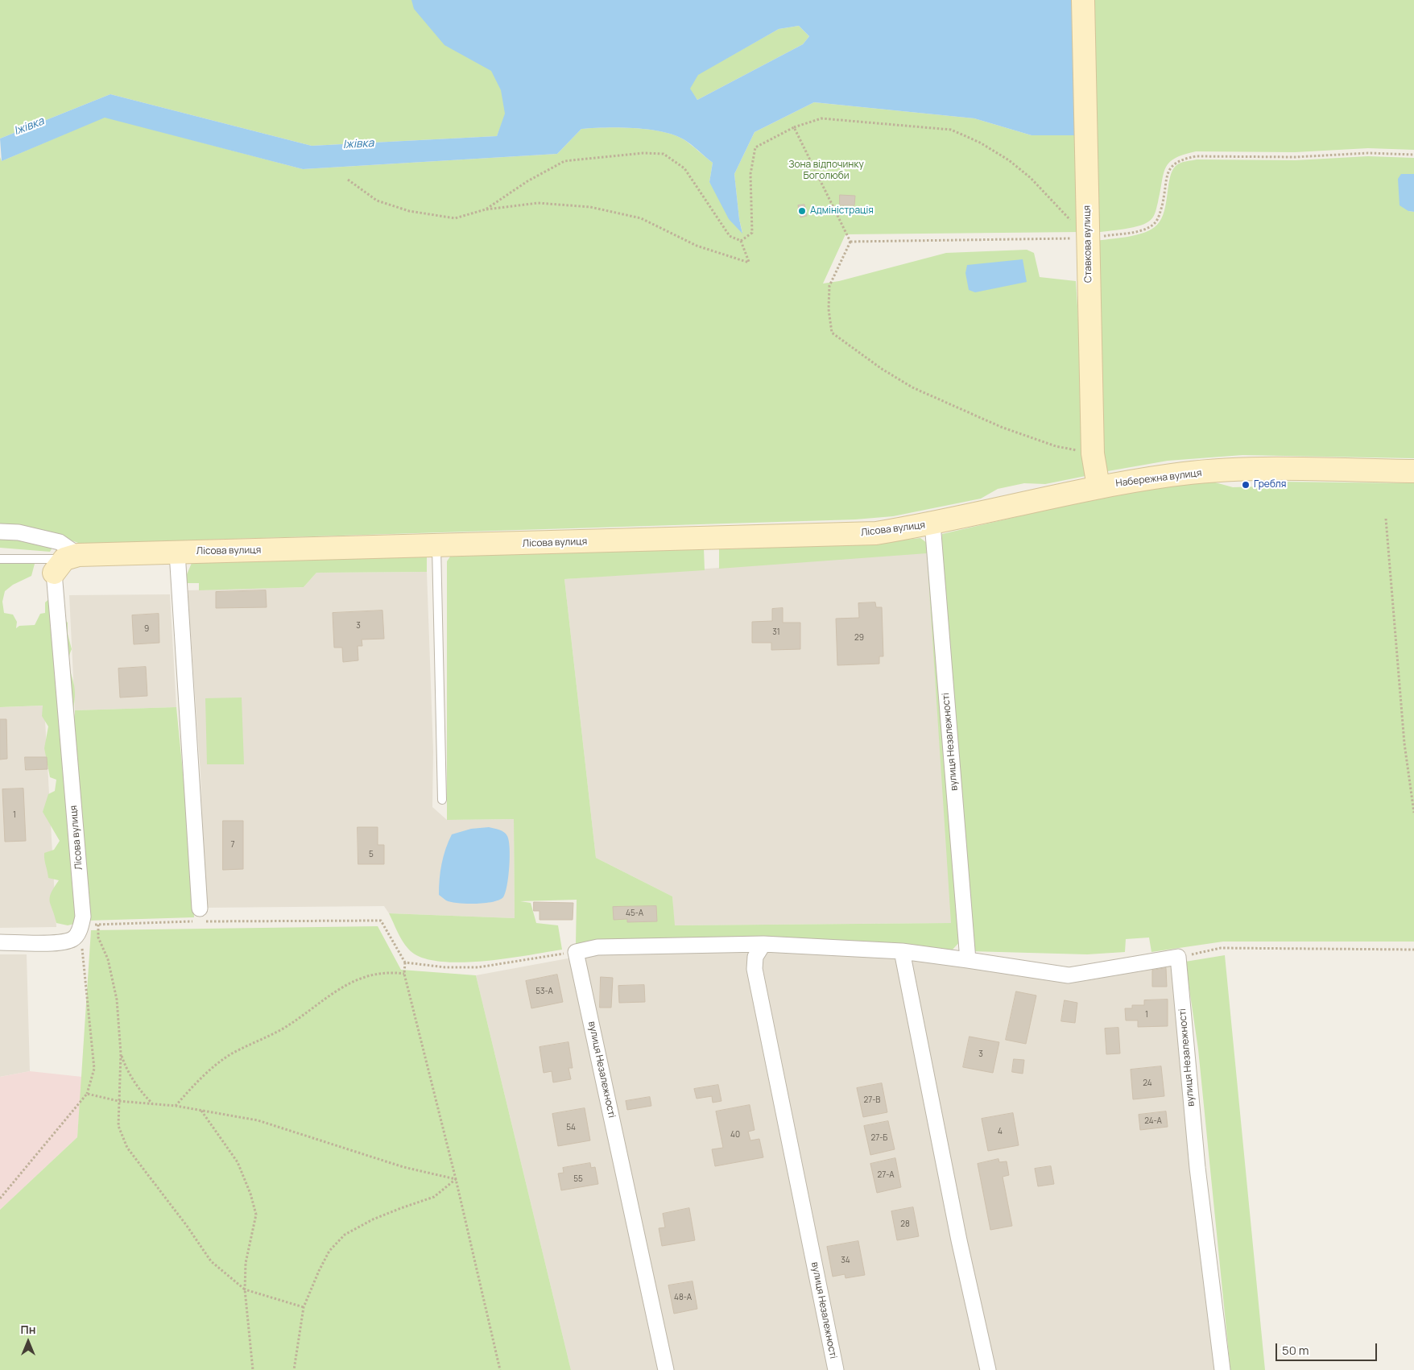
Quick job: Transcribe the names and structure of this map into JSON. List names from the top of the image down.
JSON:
{
  "streets": {
    "street": [
      "Ставкова вулиця",
      "Набережна вулиця",
      "Лісова вулиця",
      "вулиця Незалежності"
    ]
  },
  "crossings": [
    ["Ставкова вулиця", "Набережна вулиця"],
    ["Набережна вулиця", "Лісова вулиця"],
    ["Набережна вулиця", "вулиця Незалежності"],
    ["Лісова вулиця", "вулиця Незалежності"]
  ],
  "water": ["Іжівка"],
  "parks": ["Зона відпочинку Боголюби"],
  "places": ["Адміністрація", "Гребля"],
  "house_numbers": [
    "3",
    "9",
    "31",
    "29",
    "1",
    "7",
    "5",
    "45-А",
    "53-А",
    "1",
    "3",
    "24",
    "27-В",
    "24-А",
    "54",
    "4",
    "40",
    "27-Б",
    "27-А",
    "55",
    "28",
    "34",
    "48-А"
  ],
  "scale_bar": "50 m",
  "north": "top"
}
